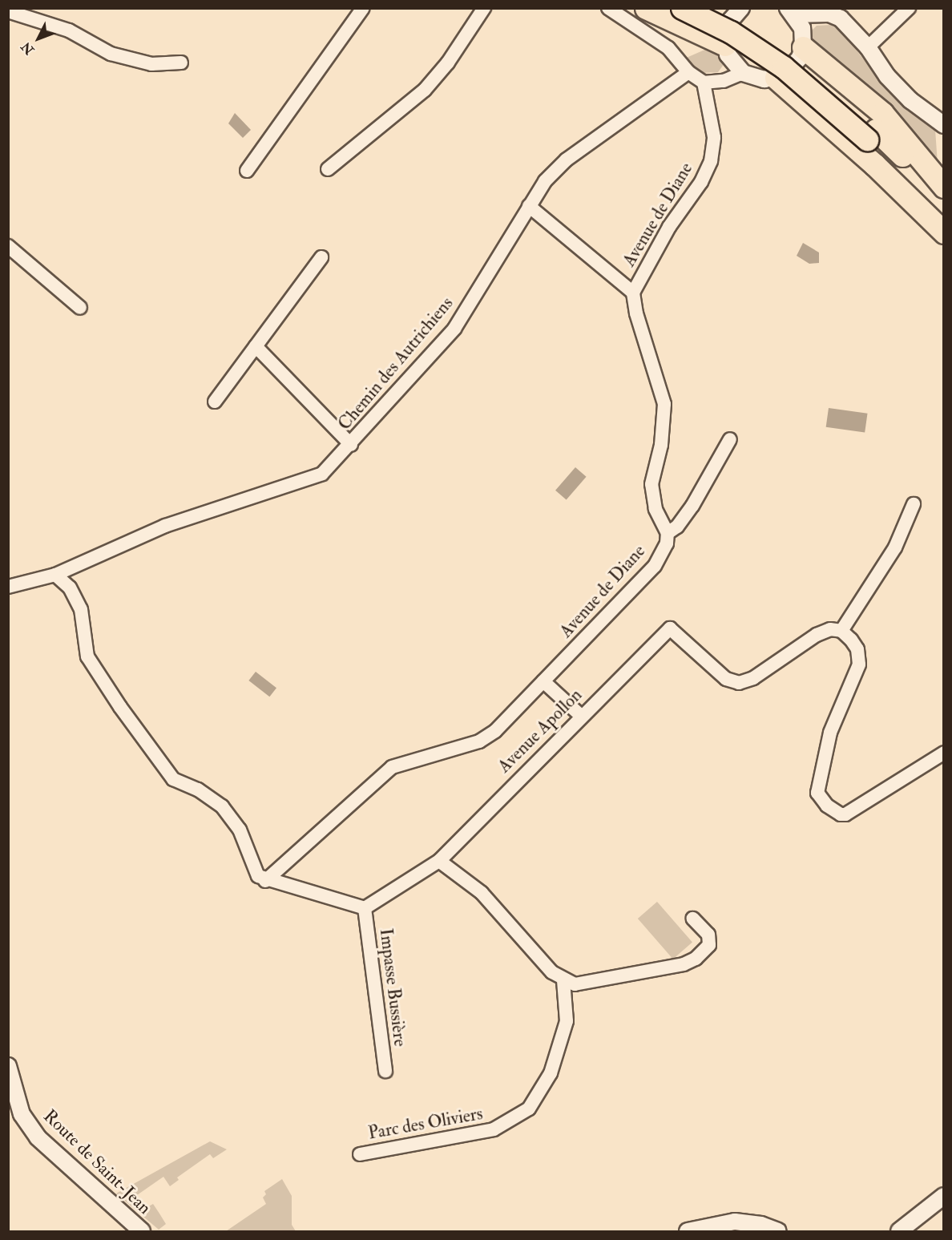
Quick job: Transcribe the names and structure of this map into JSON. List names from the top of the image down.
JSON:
{
  "streets": {
    "street": [
      "Avenue de Diane",
      "Chemin des Autrichiens",
      "Avenue Apollon",
      "Impasse Bussière",
      "Parc des Oliviers",
      "Route de Saint-Jean"
    ]
  },
  "crossings": [
    ["Avenue Apollon", "Impasse Bussière"]
  ],
  "north": "bottom left"
}
